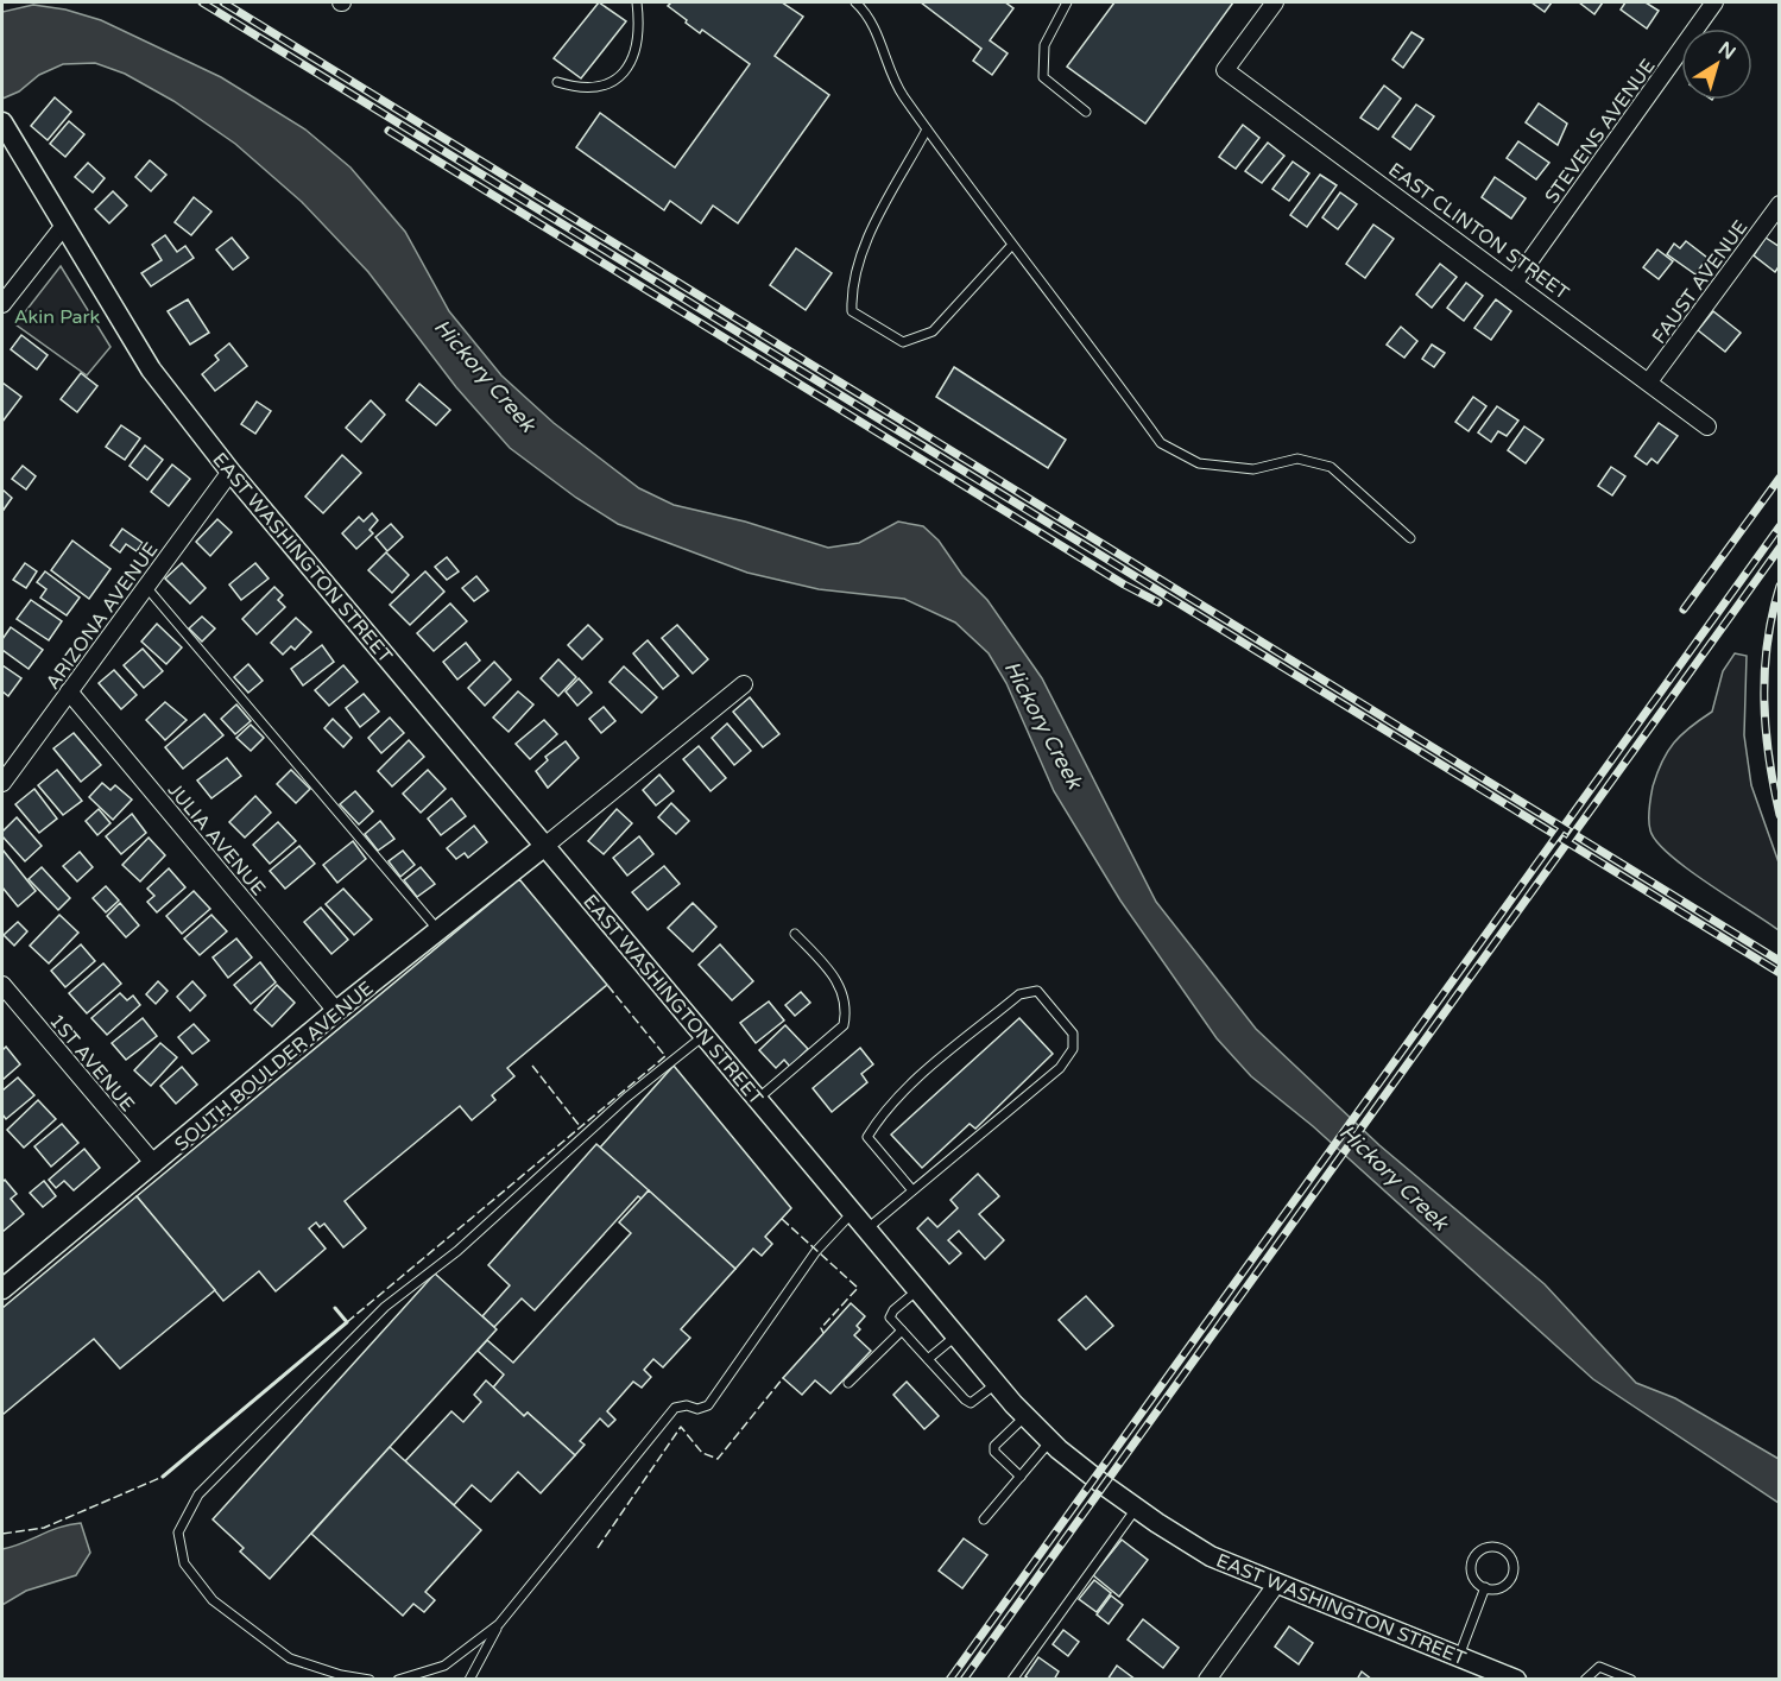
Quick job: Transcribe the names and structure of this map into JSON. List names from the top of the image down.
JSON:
{
  "streets": {
    "street": [
      "STEVENS AVENUE",
      "EAST CLINTON STREET",
      "FAUST AVENUE",
      "EAST WASHINGTON STREET",
      "ARIZONA AVENUE",
      "JULIA AVENUE",
      "1ST AVENUE",
      "SOUTH BOULDER AVENUE"
    ]
  },
  "crossings": [
    ["STEVENS AVENUE", "EAST CLINTON STREET"],
    ["EAST CLINTON STREET", "FAUST AVENUE"],
    ["EAST WASHINGTON STREET", "ARIZONA AVENUE"],
    ["EAST WASHINGTON STREET", "SOUTH BOULDER AVENUE"],
    ["ARIZONA AVENUE", "JULIA AVENUE"],
    ["JULIA AVENUE", "SOUTH BOULDER AVENUE"],
    ["1ST AVENUE", "SOUTH BOULDER AVENUE"]
  ],
  "water": ["Hickory Creek"],
  "parks": ["Akin Park"],
  "north": "top right"
}
